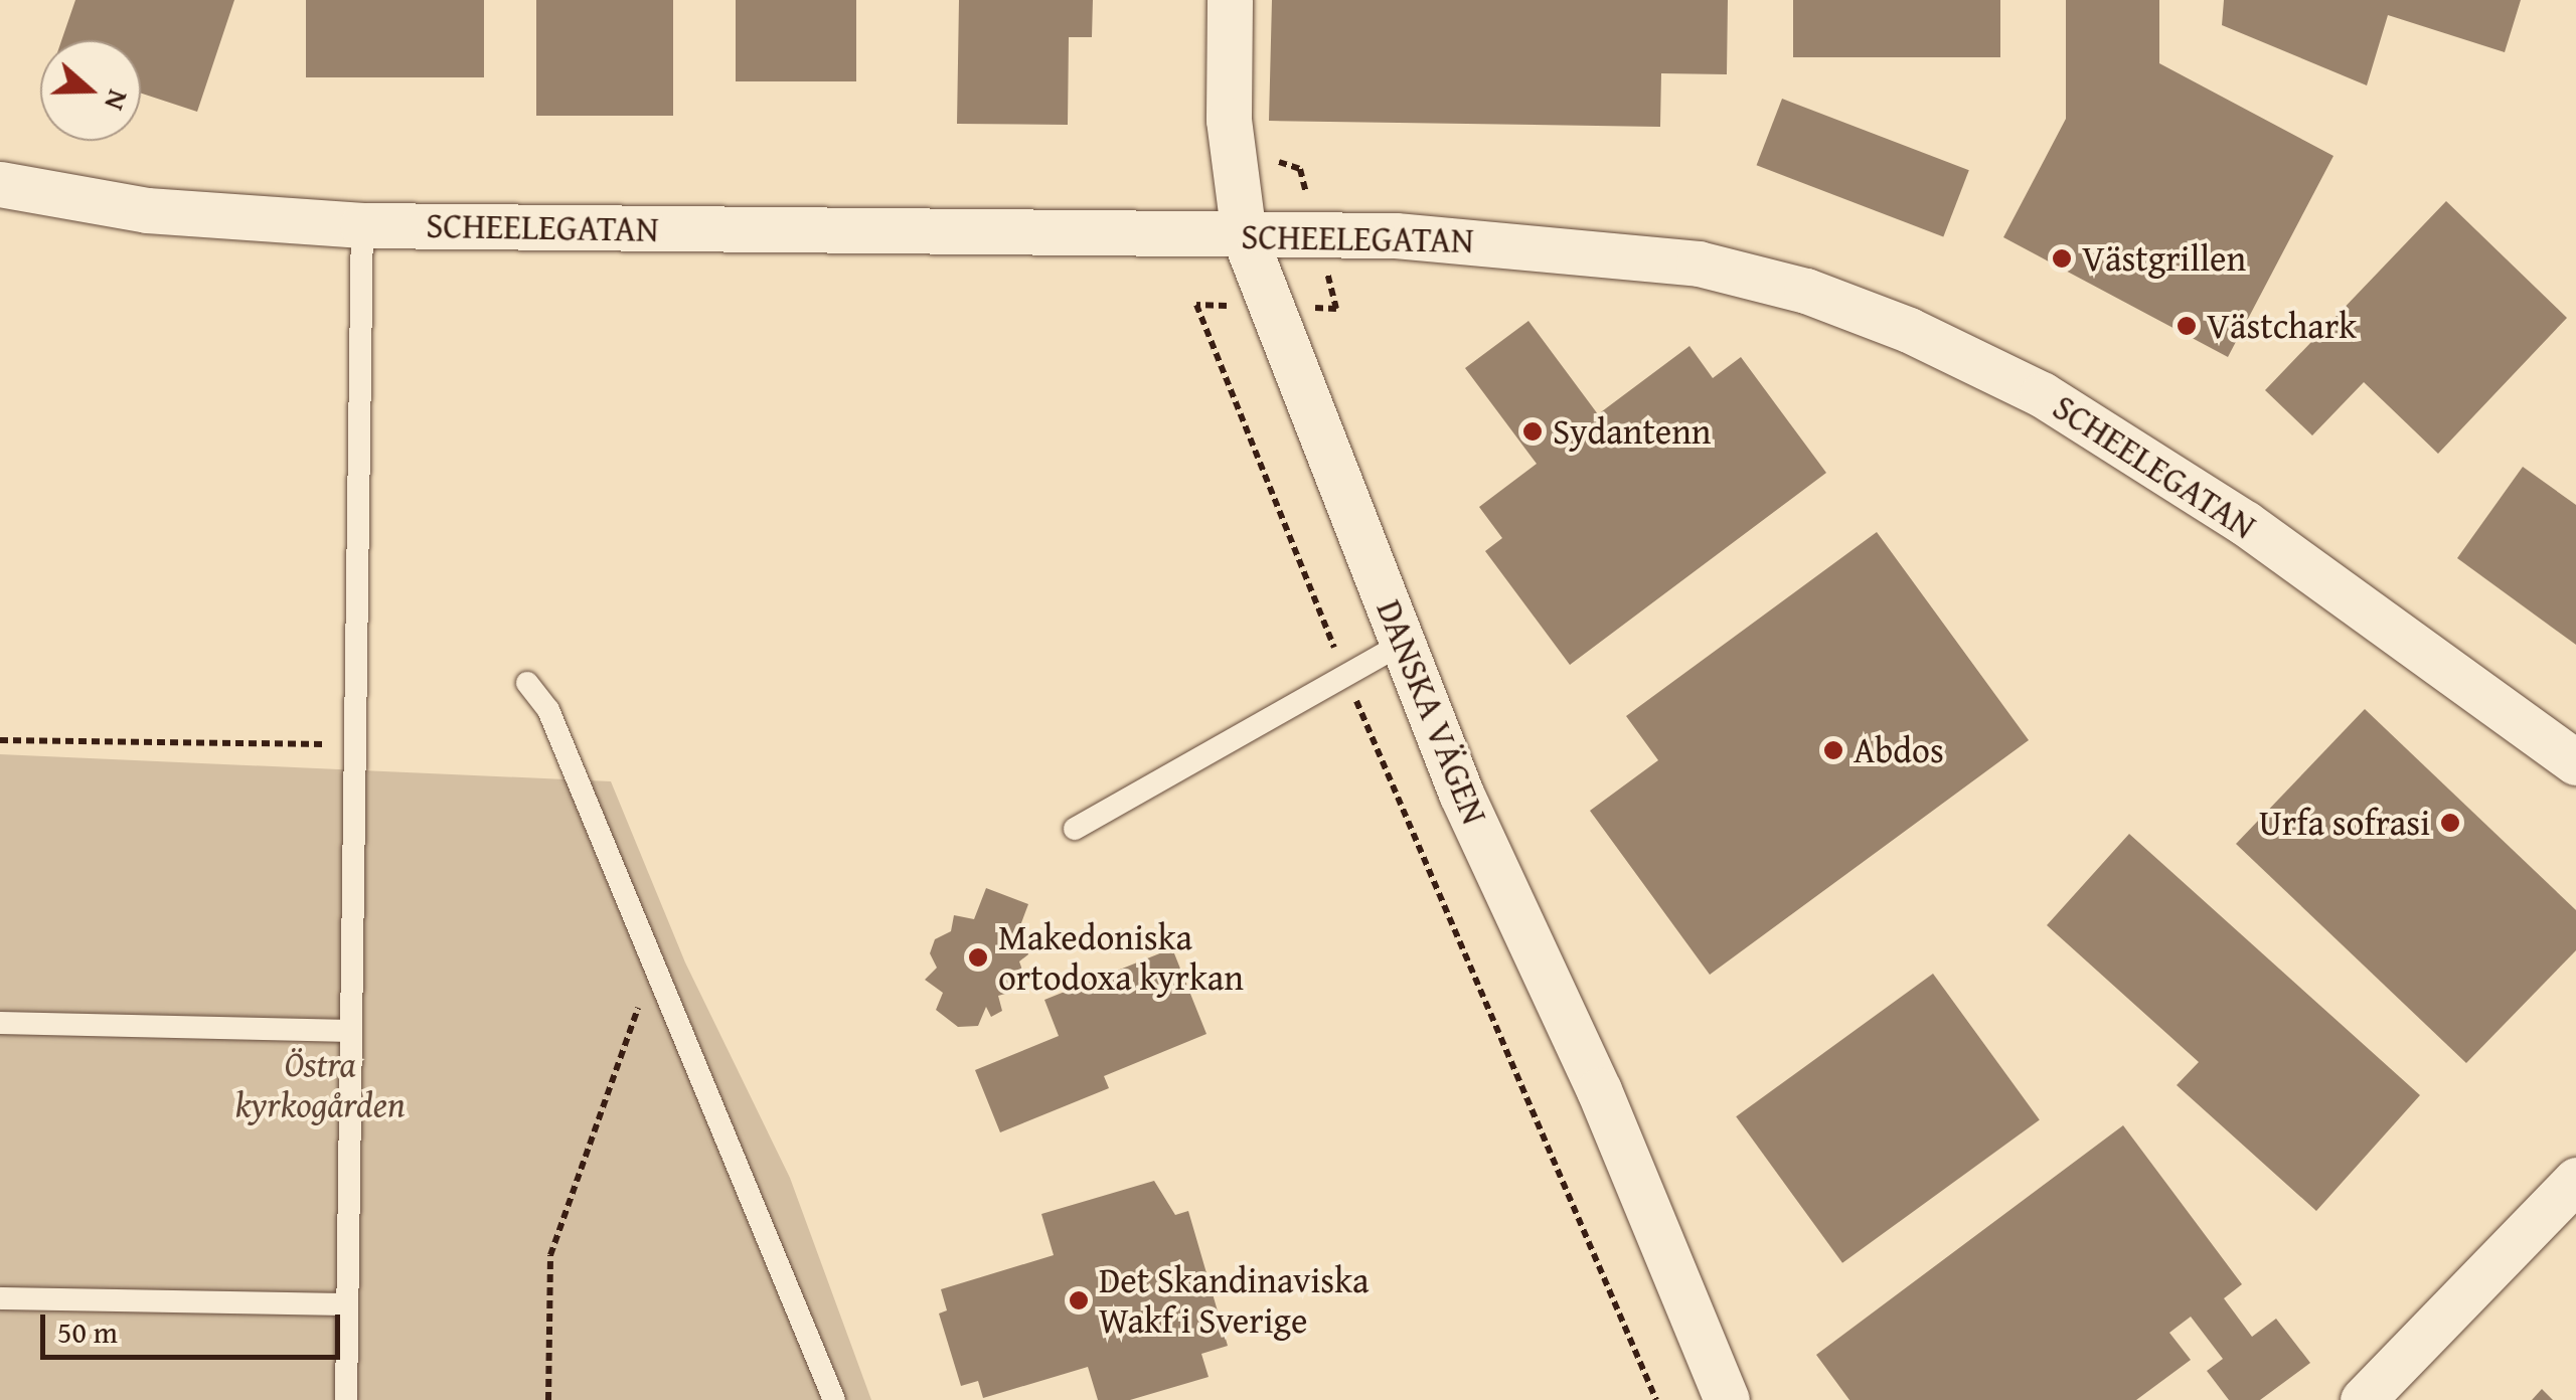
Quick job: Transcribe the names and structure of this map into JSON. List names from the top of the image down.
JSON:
{
  "streets": {
    "street": ["SCHEELEGATAN", "DANSKA VÄGEN"]
  },
  "crossings": [
    ["SCHEELEGATAN", "DANSKA VÄGEN"]
  ],
  "parks": ["Östra kyrkogården"],
  "places": [
    "Västgrillen",
    "Västchark",
    "Sydantenn",
    "Abdos",
    "Urfa sofrasi",
    "Makedoniska ortodoxa kyrkan",
    "Det Skandinaviska Wakf i Sverige"
  ],
  "scale_bar": "50 m",
  "north": "right"
}
